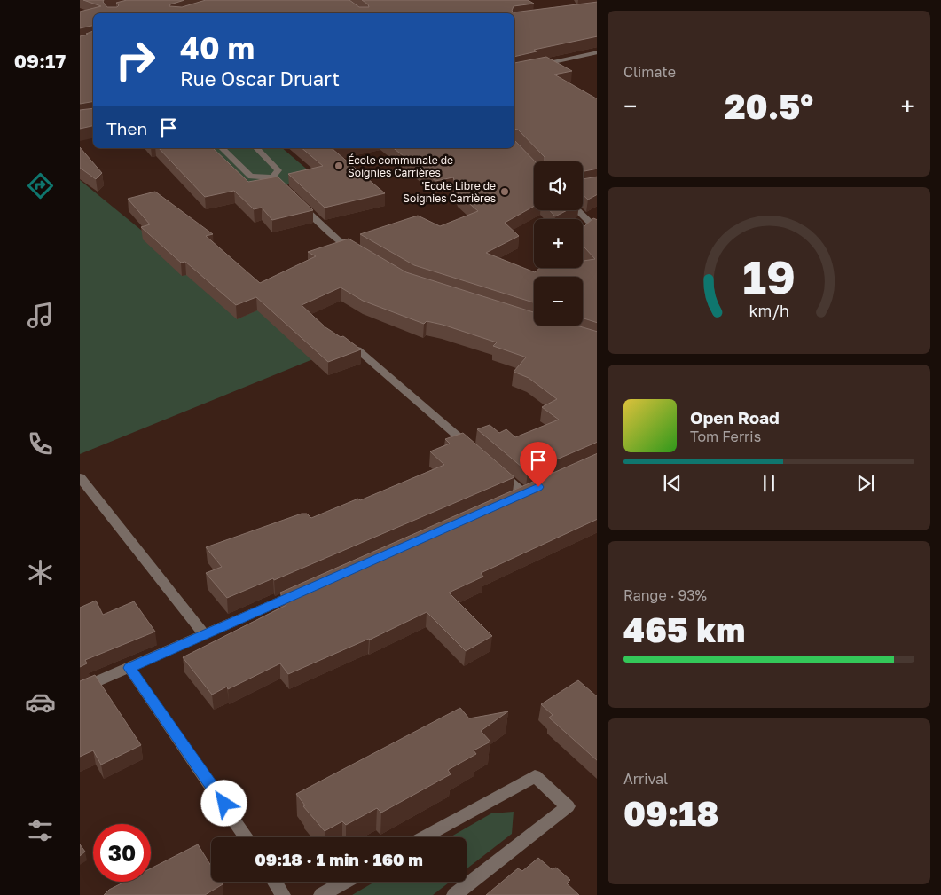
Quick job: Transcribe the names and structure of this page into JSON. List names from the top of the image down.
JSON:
{
  "places": ["École communale de Soignies Carrières", "'Ecole Libre de Soignies Carrières"],
  "page": {
    "tabs": "09:17",
    "tile": [
      "Climate",
      ["Range · 93%", "465 km"],
      ["Arrival", "09:18"]
    ],
    "turn": ["40 m", "Rue Oscar Druart"],
    "heat": ["−", "20.5°", "+"],
    "then": "Then",
    "map_buttons": ["+", "−"],
    "song": ["Open Road", "Tom Ferris"],
    "limit": "30",
    "trip": "09:18 · 1 min · 160 m",
    "gauge": ["19", "km/h"]
  }
}
